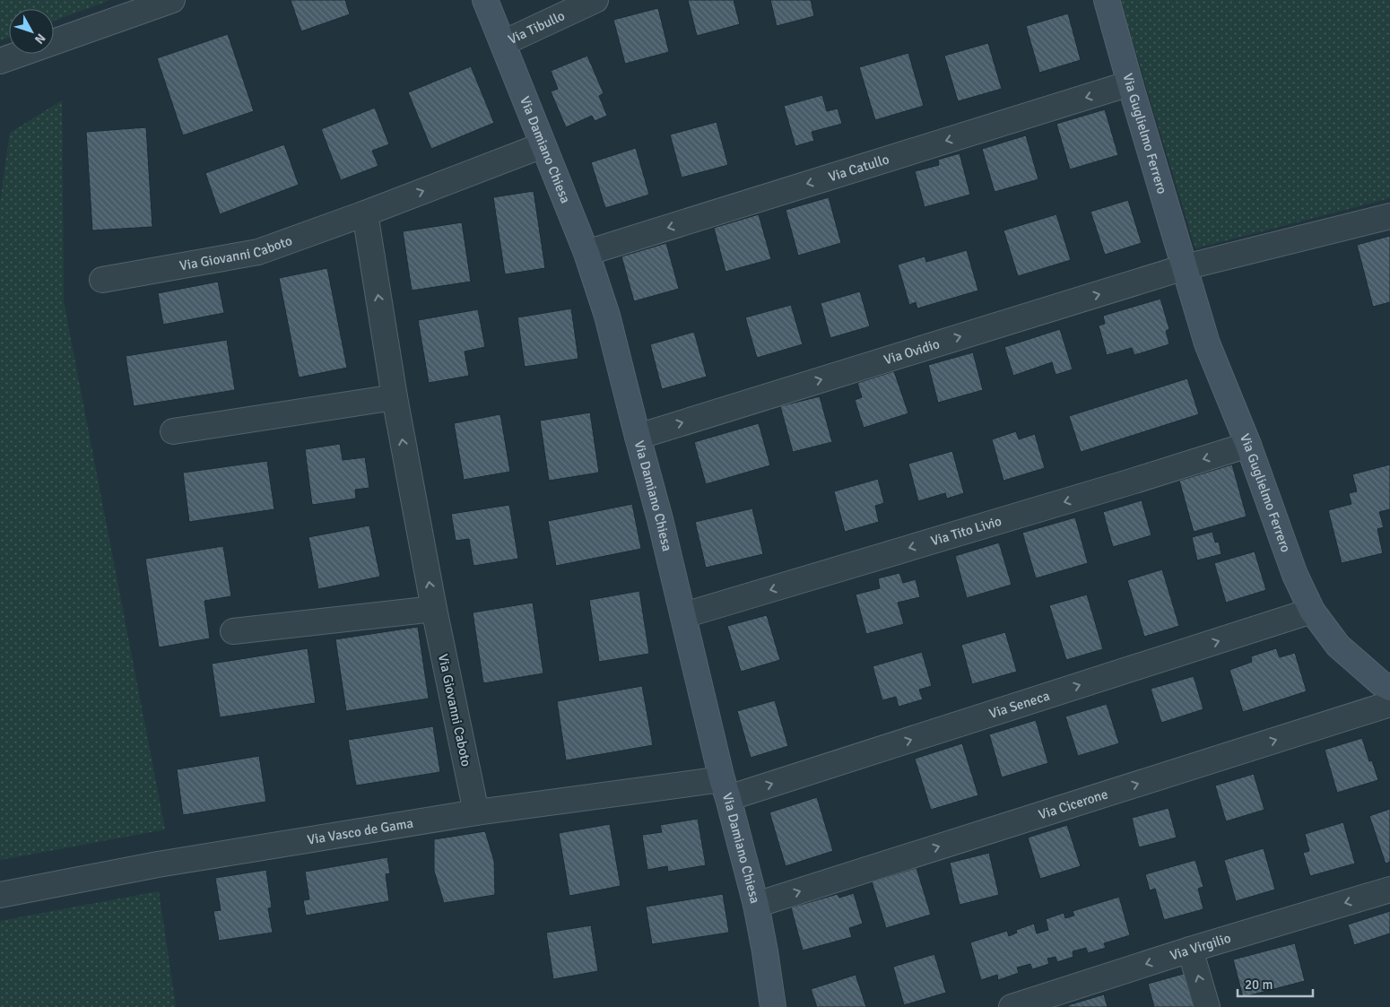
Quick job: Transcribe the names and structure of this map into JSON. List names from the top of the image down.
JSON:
{
  "streets": {
    "street": [
      "Via Tibullo",
      "Via Guglielmo Ferrero",
      "Via Damiano Chiesa",
      "Via Catullo",
      "Via Giovanni Caboto",
      "Via Ovidio",
      "Via Tito Livio",
      "Via Seneca",
      "Via Cicerone",
      "Via Vasco de Gama",
      "Via Virgilio"
    ]
  },
  "crossings": [
    ["Via Tibullo", "Via Damiano Chiesa"],
    ["Via Guglielmo Ferrero", "Via Catullo"],
    ["Via Guglielmo Ferrero", "Via Ovidio"],
    ["Via Guglielmo Ferrero", "Via Tito Livio"],
    ["Via Guglielmo Ferrero", "Via Seneca"],
    ["Via Damiano Chiesa", "Via Catullo"],
    ["Via Damiano Chiesa", "Via Giovanni Caboto"],
    ["Via Damiano Chiesa", "Via Ovidio"],
    ["Via Damiano Chiesa", "Via Tito Livio"],
    ["Via Damiano Chiesa", "Via Seneca"],
    ["Via Damiano Chiesa", "Via Cicerone"],
    ["Via Damiano Chiesa", "Via Vasco de Gama"],
    ["Via Giovanni Caboto", "Via Vasco de Gama"],
    ["Via Seneca", "Via Vasco de Gama"]
  ],
  "one_way": [
    "Via Catullo",
    "Via Giovanni Caboto",
    "Via Ovidio",
    "Via Tito Livio",
    "Via Seneca",
    "Via Cicerone",
    "Via Virgilio"
  ],
  "scale_bar": "20 m",
  "north": "bottom right"
}
